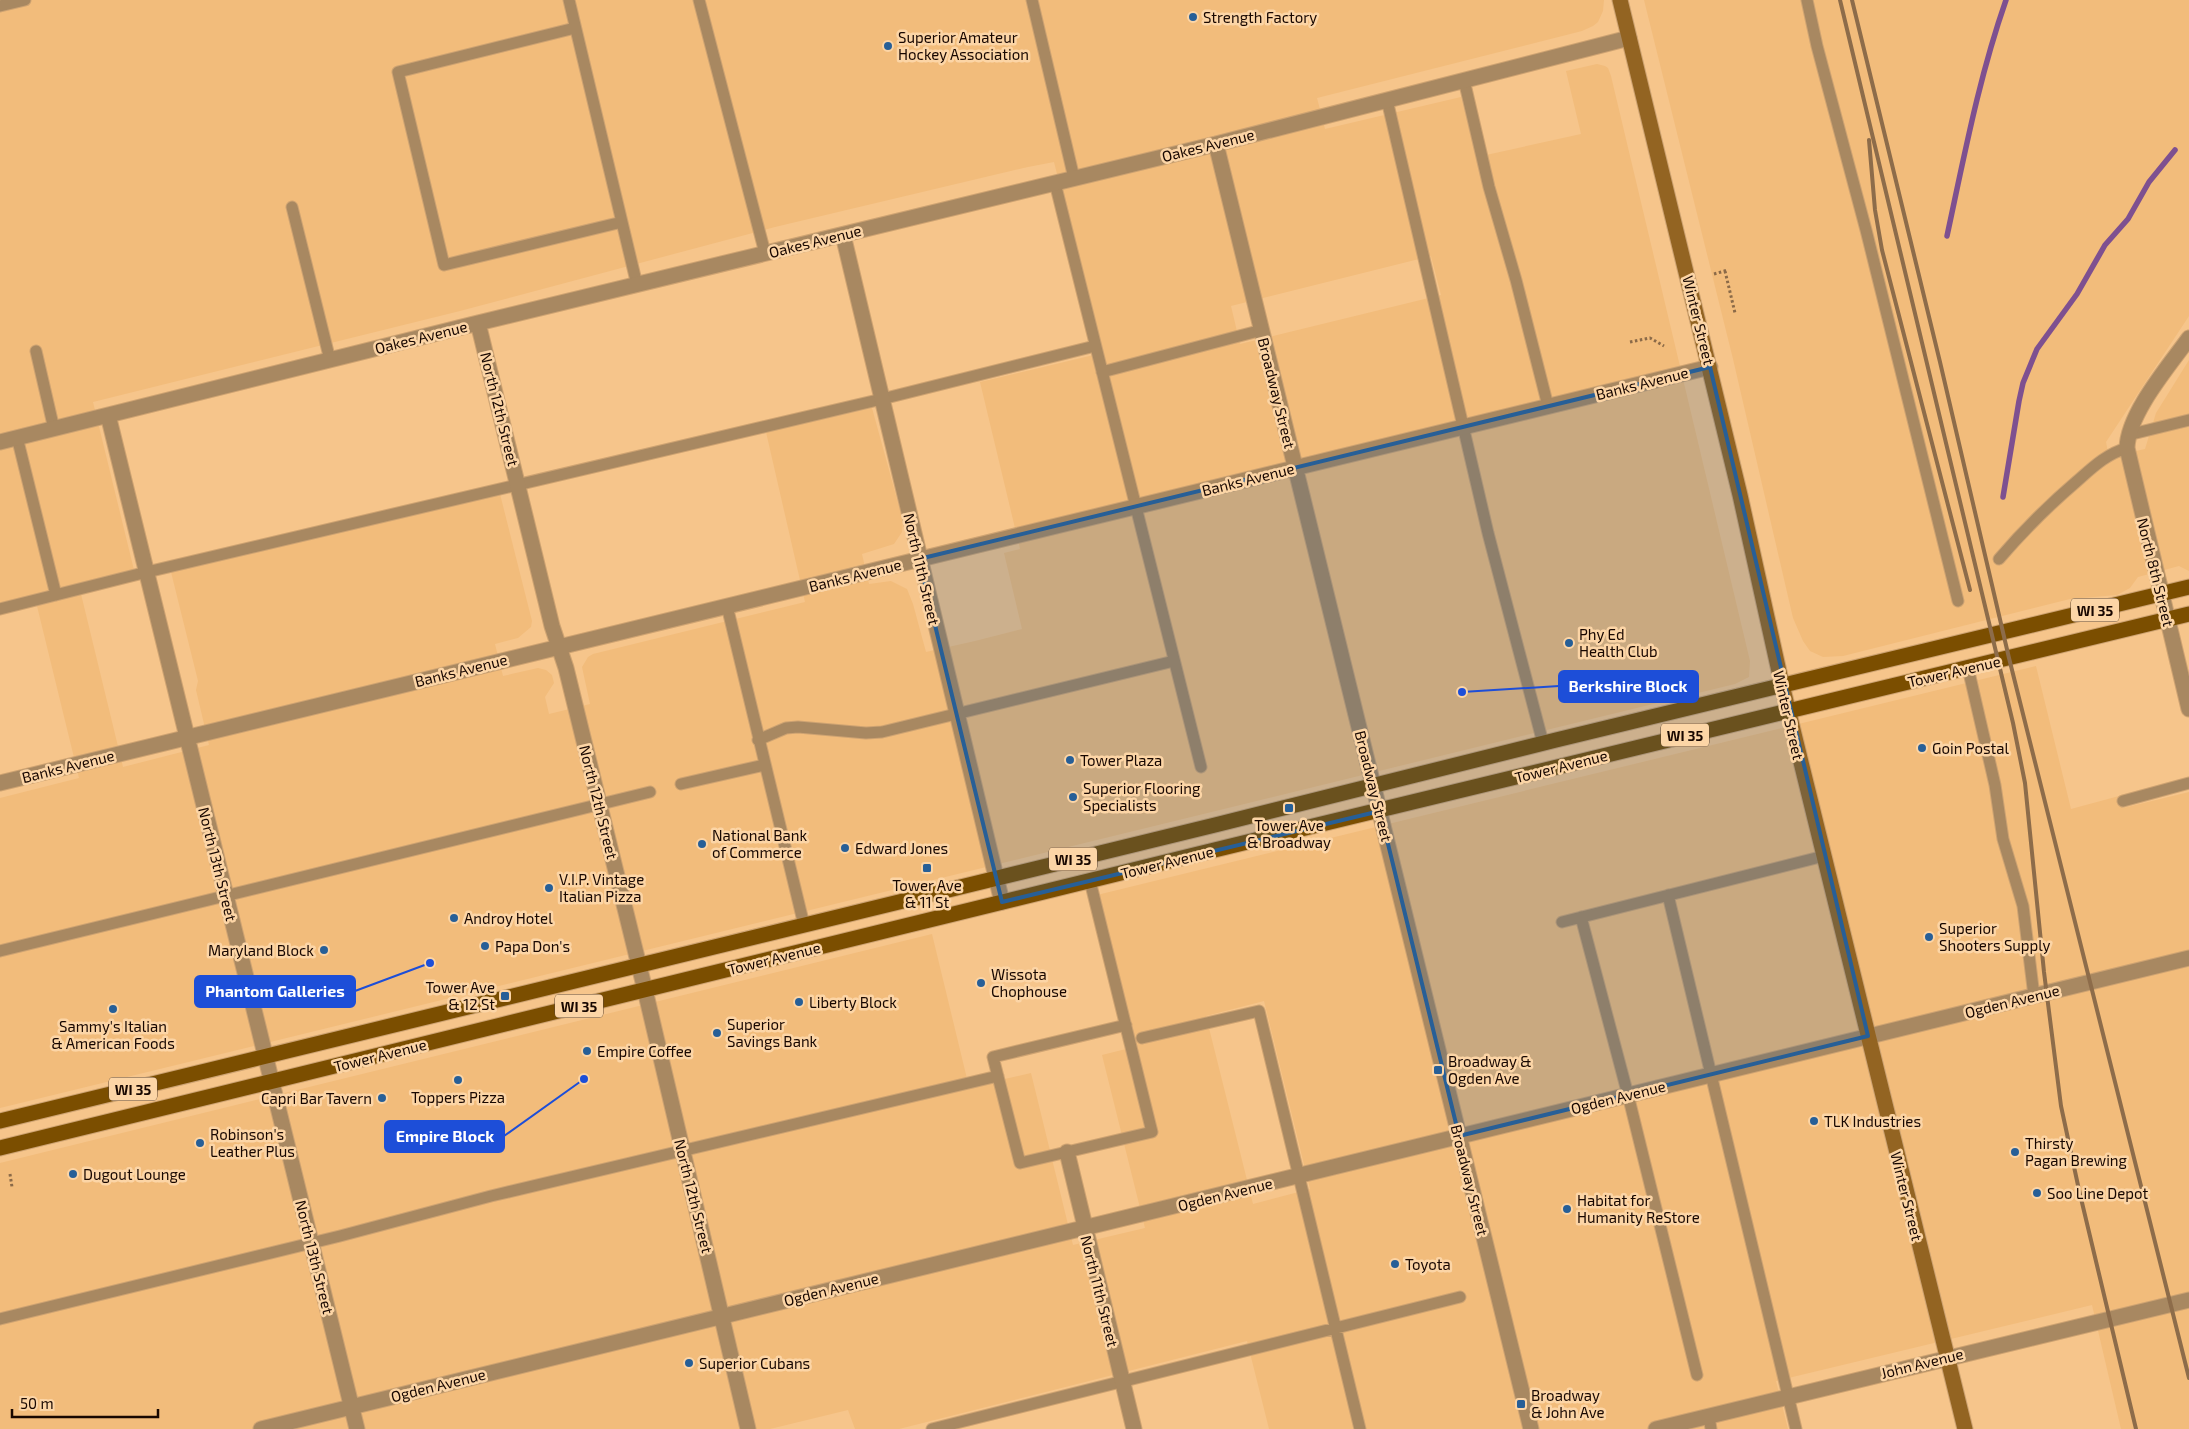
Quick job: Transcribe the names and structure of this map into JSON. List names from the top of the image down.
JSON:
{
  "streets": {
    "main road": ["WI 35", "Tower Avenue"],
    "street": [
      "Oakes Avenue",
      "Winter Street",
      "Banks Avenue",
      "Broadway Street",
      "North 12th Street",
      "North 11th Street",
      "North 8th Street",
      "North 13th Street",
      "Ogden Avenue",
      "John Avenue"
    ]
  },
  "crossings": [
    ["Oakes Avenue", "Winter Street"],
    ["Oakes Avenue", "Broadway Street"],
    ["Oakes Avenue", "North 12th Street"],
    ["Oakes Avenue", "North 11th Street"],
    ["Oakes Avenue", "North 13th Street"],
    ["Winter Street", "Banks Avenue"],
    ["Winter Street", "Tower Avenue"],
    ["Winter Street", "Ogden Avenue"],
    ["Winter Street", "John Avenue"],
    ["Banks Avenue", "Broadway Street"],
    ["Banks Avenue", "North 12th Street"],
    ["Banks Avenue", "North 11th Street"],
    ["Banks Avenue", "North 13th Street"],
    ["Broadway Street", "Tower Avenue"],
    ["Broadway Street", "Ogden Avenue"],
    ["North 12th Street", "Tower Avenue"],
    ["North 12th Street", "Ogden Avenue"],
    ["North 11th Street", "Tower Avenue"],
    ["North 11th Street", "Ogden Avenue"],
    ["North 8th Street", "Tower Avenue"],
    ["Tower Avenue", "North 13th Street"],
    ["North 13th Street", "Ogden Avenue"]
  ],
  "places": {
    "other": [
      "Strength Factory",
      "Superior Amateur Hockey Association",
      "Phy Ed Health Club",
      "Berkshire Block",
      "Goin Postal",
      "Tower Plaza",
      "Superior Flooring Specialists",
      "National Bank of Commerce",
      "Edward Jones",
      "V.I.P. Vintage Italian Pizza",
      "Androy Hotel",
      "Superior Shooters Supply",
      "Papa Don's",
      "Maryland Block",
      "Phantom Galleries",
      "Wissota Chophouse",
      "Liberty Block",
      "Sammy's Italian & American Foods",
      "Superior Savings Bank",
      "Empire Coffee",
      "Empire Block",
      "Toppers Pizza",
      "Capri Bar Tavern",
      "TLK Industries",
      "Robinson's Leather Plus",
      "Thirsty Pagan Brewing",
      "Dugout Lounge",
      "Soo Line Depot",
      "Habitat for Humanity ReStore",
      "Toyota",
      "Superior Cubans"
    ],
    "transit": [
      "Tower Ave & Broadway",
      "Tower Ave & 11 St",
      "Tower Ave & 12 St",
      "Broadway & Ogden Ave",
      "Broadway & John Ave"
    ]
  },
  "scale_bar": "50 m"
}
